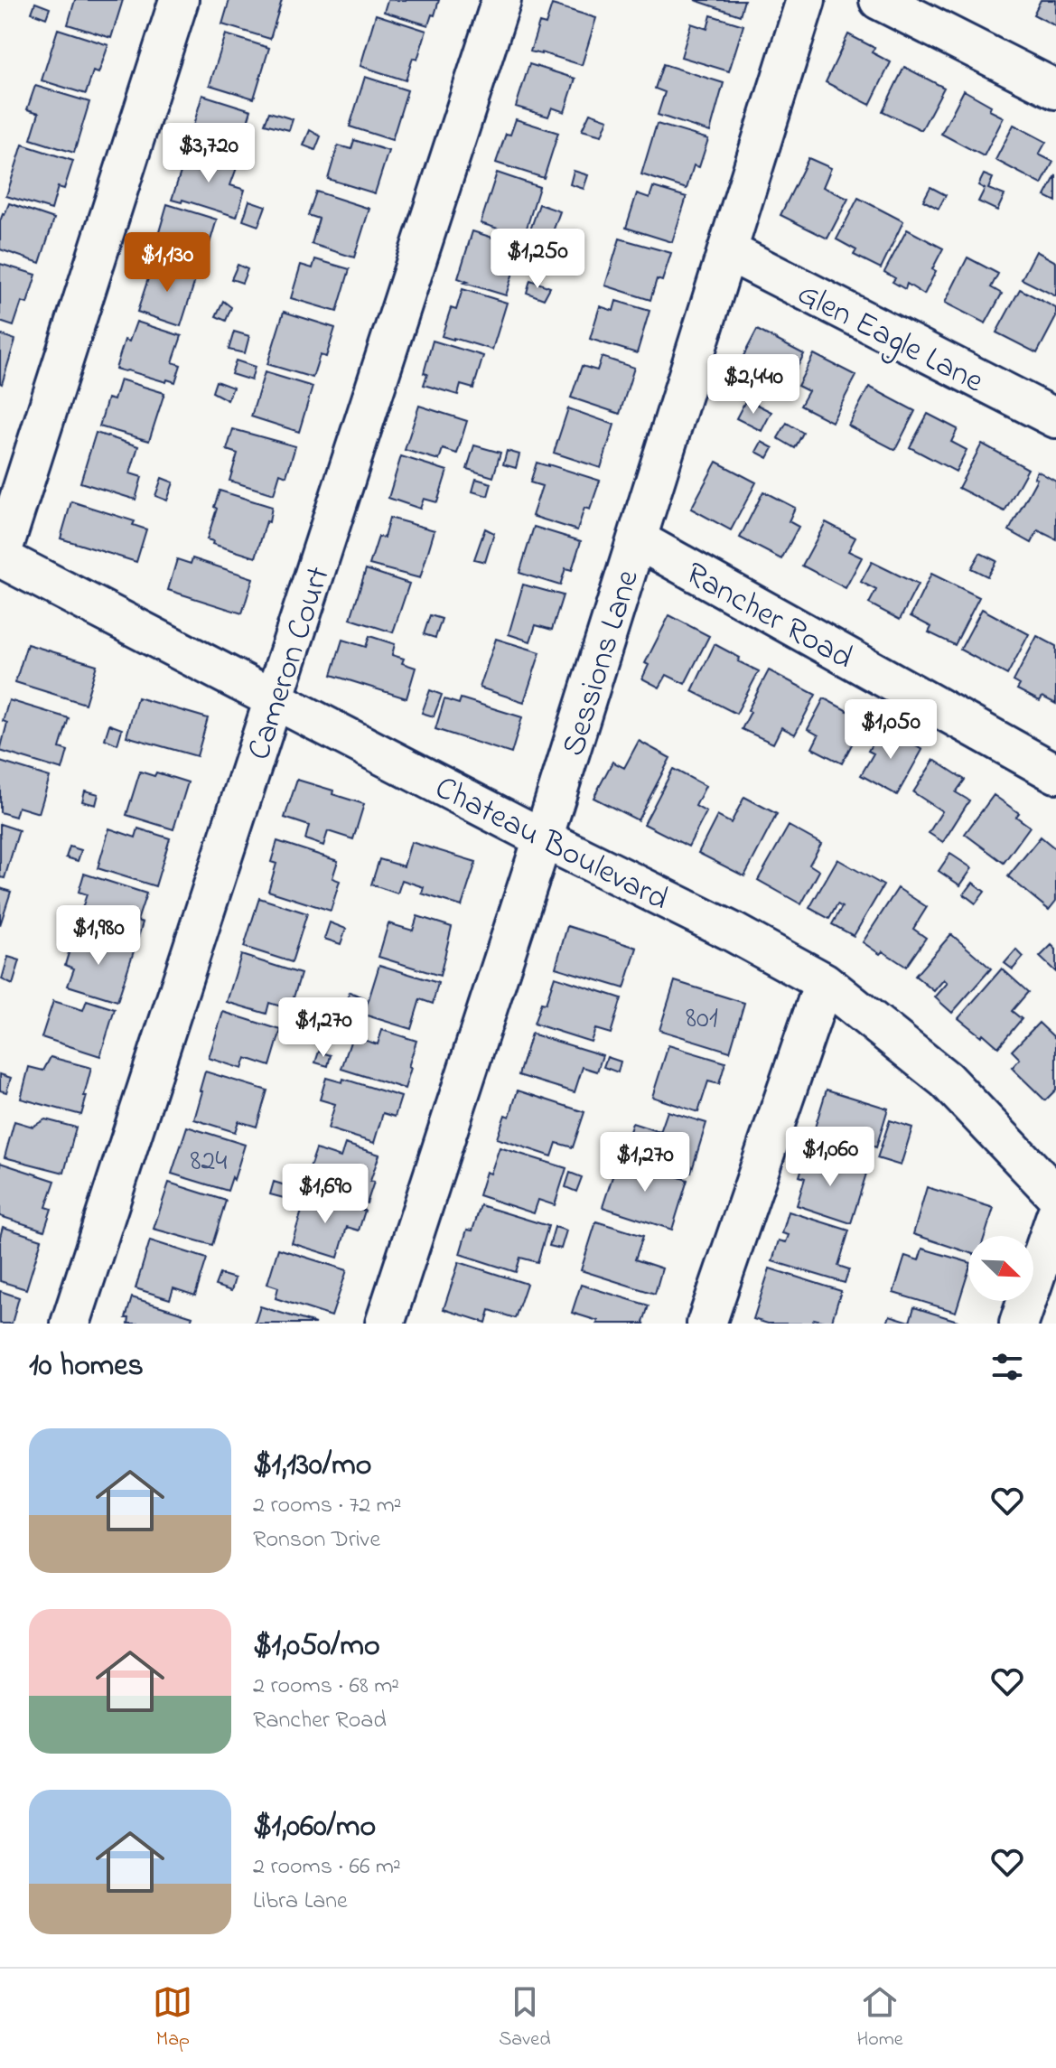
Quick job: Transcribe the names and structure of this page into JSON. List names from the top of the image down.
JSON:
{
  "streets": {
    "street": [
      "Glen Eagle Lane",
      "Rancher Road",
      "Cameron Court",
      "Sessions Lane",
      "Chateau Boulevard"
    ]
  },
  "crossings": [
    ["Glen Eagle Lane", "Sessions Lane"],
    ["Rancher Road", "Sessions Lane"],
    ["Cameron Court", "Chateau Boulevard"],
    ["Sessions Lane", "Chateau Boulevard"]
  ],
  "house_numbers": ["801", "824"],
  "north": "bottom right",
  "page": {
    "price": [
      "$3,720",
      "$1,250",
      "$1,130",
      "$2,440",
      "$1,050",
      "$1,980",
      "$1,270",
      "$1,060",
      "$1,270",
      "$1,690"
    ],
    "heading": "10 homes",
    "list": [
      {
        "name": "$1,130/mo",
        "note": "2 rooms · 72 m² · Ronson Drive"
      },
      {
        "name": "$1,050/mo",
        "note": "2 rooms · 68 m² · Rancher Road"
      },
      {
        "name": "$1,060/mo",
        "note": "2 rooms · 66 m² · Libra Lane"
      }
    ],
    "tabs": ["Map", "Saved", "Home"]
  }
}
